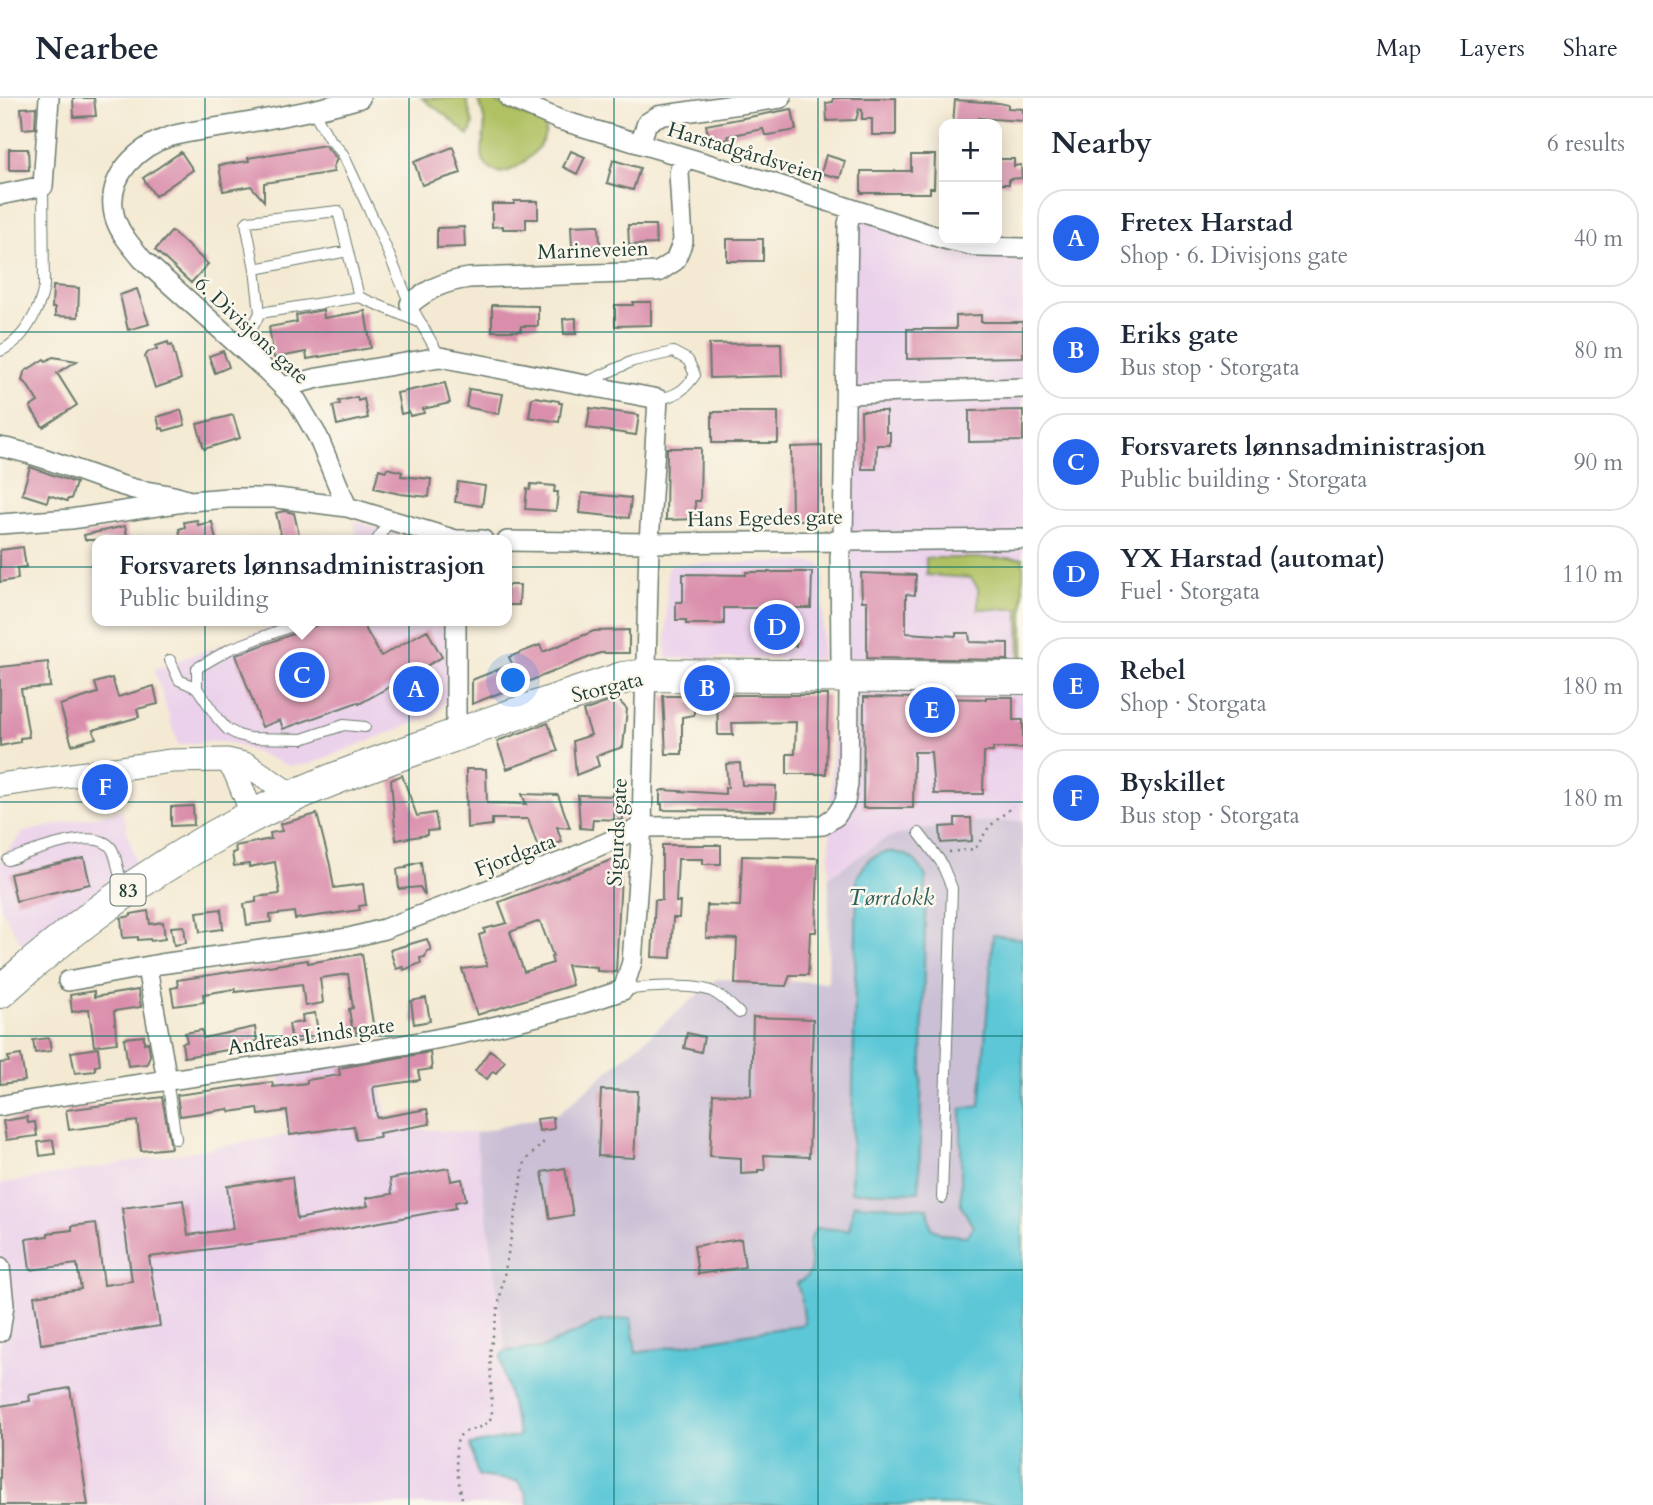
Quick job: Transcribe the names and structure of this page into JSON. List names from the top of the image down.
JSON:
{
  "streets": {
    "highway": ["Storgata", "83"],
    "street": [
      "Harstadgårdsveien",
      "Marineveien",
      "6. Divisjons gate",
      "Hans Egedes gate",
      "Sigurds gate",
      "Fjordgata",
      "Andreas Linds gate"
    ]
  },
  "crossings": [
    ["Harstadgårdsveien", "Marineveien"],
    ["Harstadgårdsveien", "Fjordgata"],
    ["Hans Egedes gate", "Sigurds gate"],
    ["Hans Egedes gate", "Fjordgata"],
    ["Storgata", "Sigurds gate"],
    ["Storgata", "Fjordgata"],
    ["Storgata", "83"],
    ["Sigurds gate", "Fjordgata"],
    ["Sigurds gate", "Andreas Linds gate"]
  ],
  "water": ["Tørrdokk"],
  "page": {
    "header": "Nearbee",
    "nav": ["Map", "Layers", "Share"],
    "heading": ["Nearby", "6 results"],
    "map_buttons": ["+", "−"],
    "list": [
      {
        "mark": "A",
        "name": "Fretex Harstad",
        "note": "Shop · 6. Divisjons gate",
        "value": "40 m"
      },
      {
        "mark": "B",
        "name": "Eriks gate",
        "note": "Bus stop · Storgata",
        "value": "80 m"
      },
      {
        "mark": "C",
        "name": "Forsvarets lønnsadministrasjon",
        "note": "Public building · Storgata",
        "value": "90 m"
      },
      {
        "mark": "D",
        "name": "YX Harstad (automat)",
        "note": "Fuel · Storgata",
        "value": "110 m"
      },
      {
        "mark": "E",
        "name": "Rebel",
        "note": "Shop · Storgata",
        "value": "180 m"
      },
      {
        "mark": "F",
        "name": "Byskillet",
        "note": "Bus stop · Storgata",
        "value": "180 m"
      }
    ],
    "popup": ["Forsvarets lønnsadministrasjon", "Public building"],
    "pins": [
      "D",
      "C",
      "B",
      "A",
      "E",
      "F"
    ]
  }
}
